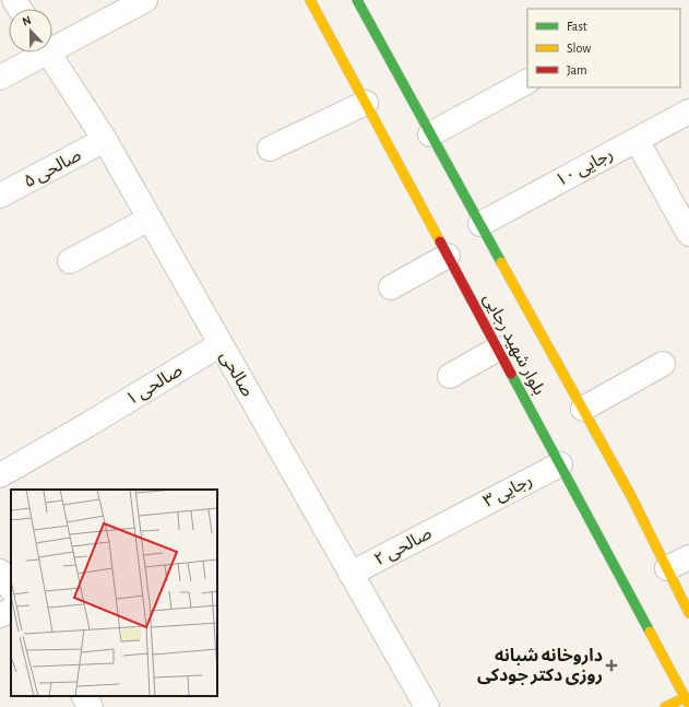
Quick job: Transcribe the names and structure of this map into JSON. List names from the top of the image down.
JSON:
{
  "streets": {
    "main road": ["بلوار شهید رجایی"],
    "street": [
      "رجایی ۱۰",
      "صالحی ۵",
      "صالحی",
      "صالحی ۱",
      "رجایی ۳",
      "صالحی ۲"
    ]
  },
  "crossings": [
    ["رجایی ۱۰", "بلوار شهید رجایی"],
    ["صالحی ۵", "صالحی"],
    ["بلوار شهید رجایی", "رجایی ۳"],
    ["صالحی", "صالحی ۱"],
    ["صالحی", "صالحی ۲"],
    ["رجایی ۳", "صالحی ۲"]
  ],
  "places": {
    "health": ["داروخانه شبانه روزی دکتر جودکی"]
  },
  "legend": ["Fast", "Slow", "Jam"],
  "north": "top"
}
